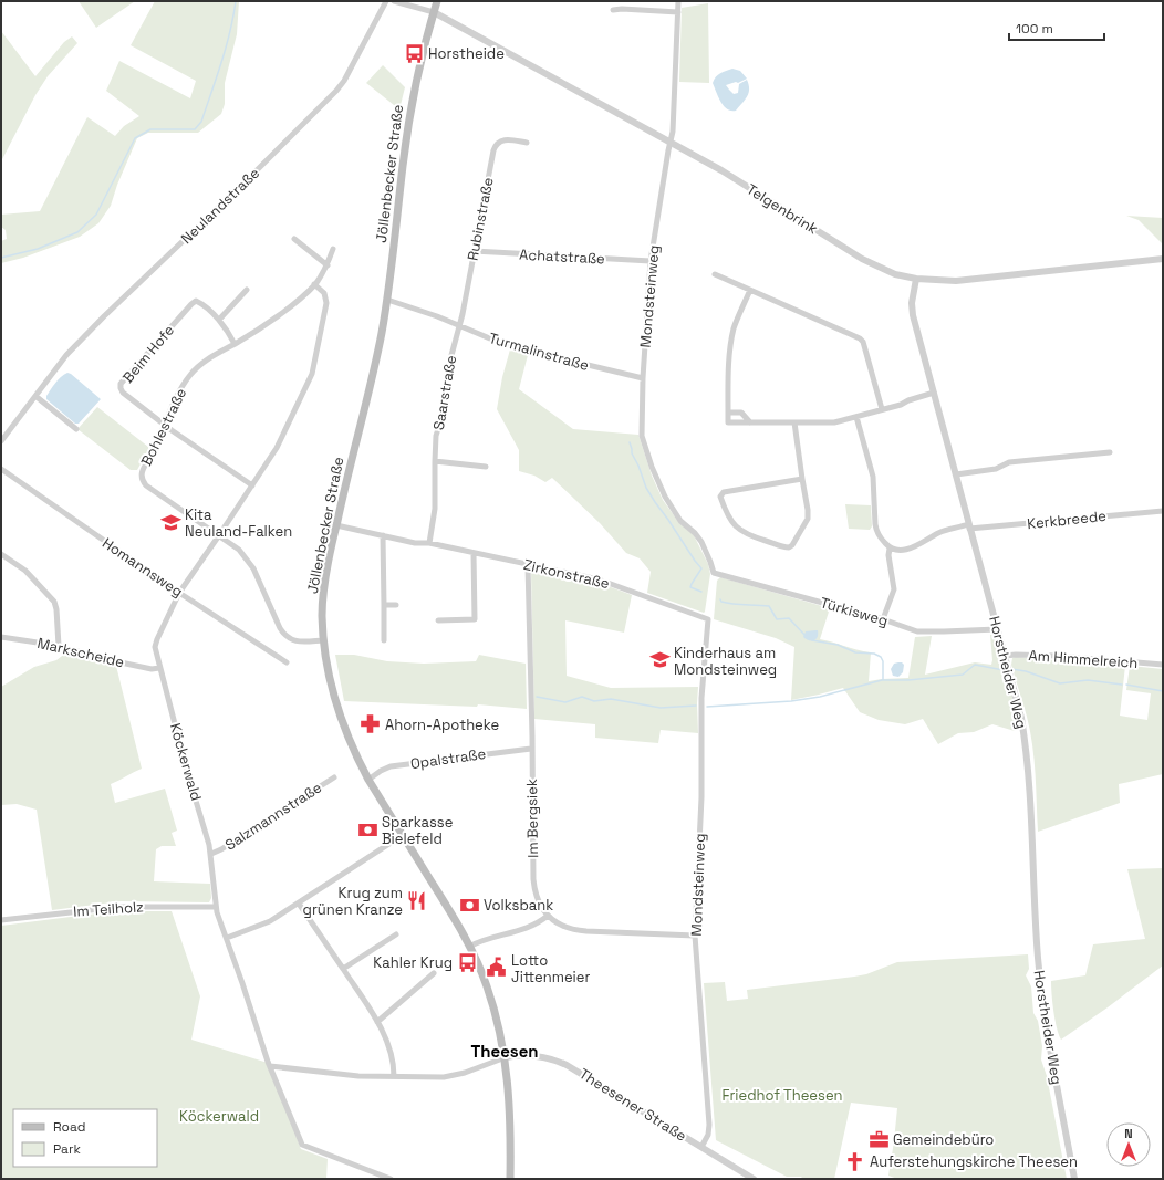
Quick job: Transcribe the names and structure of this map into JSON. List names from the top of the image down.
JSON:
{
  "streets": {
    "main road": ["Jöllenbecker Straße"],
    "street": [
      "Neulandstraße",
      "Telgenbrink",
      "Rubinstraße",
      "Achatstraße",
      "Mondsteinweg",
      "Turmalinstraße",
      "Beim Hofe",
      "Saarstraße",
      "Bohlestraße",
      "Kerkbreede",
      "Homannsweg",
      "Zirkonstraße",
      "Türkisweg",
      "Markscheide",
      "Am Himmelreich",
      "Horstheider Weg",
      "Opalstraße",
      "Köckerwald",
      "Salzmannstraße",
      "Im Bergsiek",
      "Im Teilholz",
      "Theesener Straße"
    ]
  },
  "crossings": [
    ["Jöllenbecker Straße", "Telgenbrink"],
    ["Jöllenbecker Straße", "Turmalinstraße"],
    ["Jöllenbecker Straße", "Bohlestraße"],
    ["Jöllenbecker Straße", "Zirkonstraße"],
    ["Jöllenbecker Straße", "Opalstraße"],
    ["Jöllenbecker Straße", "Theesener Straße"],
    ["Telgenbrink", "Mondsteinweg"],
    ["Telgenbrink", "Horstheider Weg"],
    ["Rubinstraße", "Achatstraße"],
    ["Rubinstraße", "Turmalinstraße"],
    ["Rubinstraße", "Saarstraße"],
    ["Achatstraße", "Mondsteinweg"],
    ["Mondsteinweg", "Turmalinstraße"],
    ["Mondsteinweg", "Zirkonstraße"],
    ["Mondsteinweg", "Türkisweg"],
    ["Mondsteinweg", "Im Bergsiek"],
    ["Mondsteinweg", "Theesener Straße"],
    ["Turmalinstraße", "Saarstraße"],
    ["Beim Hofe", "Bohlestraße"],
    ["Beim Hofe", "Köckerwald"],
    ["Saarstraße", "Zirkonstraße"],
    ["Bohlestraße", "Köckerwald"],
    ["Kerkbreede", "Horstheider Weg"],
    ["Homannsweg", "Köckerwald"],
    ["Zirkonstraße", "Im Bergsiek"],
    ["Türkisweg", "Horstheider Weg"],
    ["Markscheide", "Köckerwald"],
    ["Am Himmelreich", "Horstheider Weg"],
    ["Opalstraße", "Im Bergsiek"],
    ["Köckerwald", "Salzmannstraße"],
    ["Köckerwald", "Im Teilholz"]
  ],
  "districts": ["Theesen"],
  "parks": ["Friedhof Theesen", "Köckerwald"],
  "places": {
    "bus stop": ["Horstheide", "Kahler Krug"],
    "school or university": ["Kita Neuland-Falken", "Kinderhaus am Mondsteinweg"],
    "pharmacy": ["Ahorn-Apotheke"],
    "bank": ["Sparkasse Bielefeld", "Volksbank"],
    "restaurant": ["Krug zum grünen Kranze"],
    "public building": ["Lotto Jittenmeier"],
    "office": ["Gemeindebüro"],
    "church": ["Auferstehungskirche Theesen"]
  },
  "legend": ["Road", "Park"],
  "scale_bar": "100 m",
  "north": "top"
}
